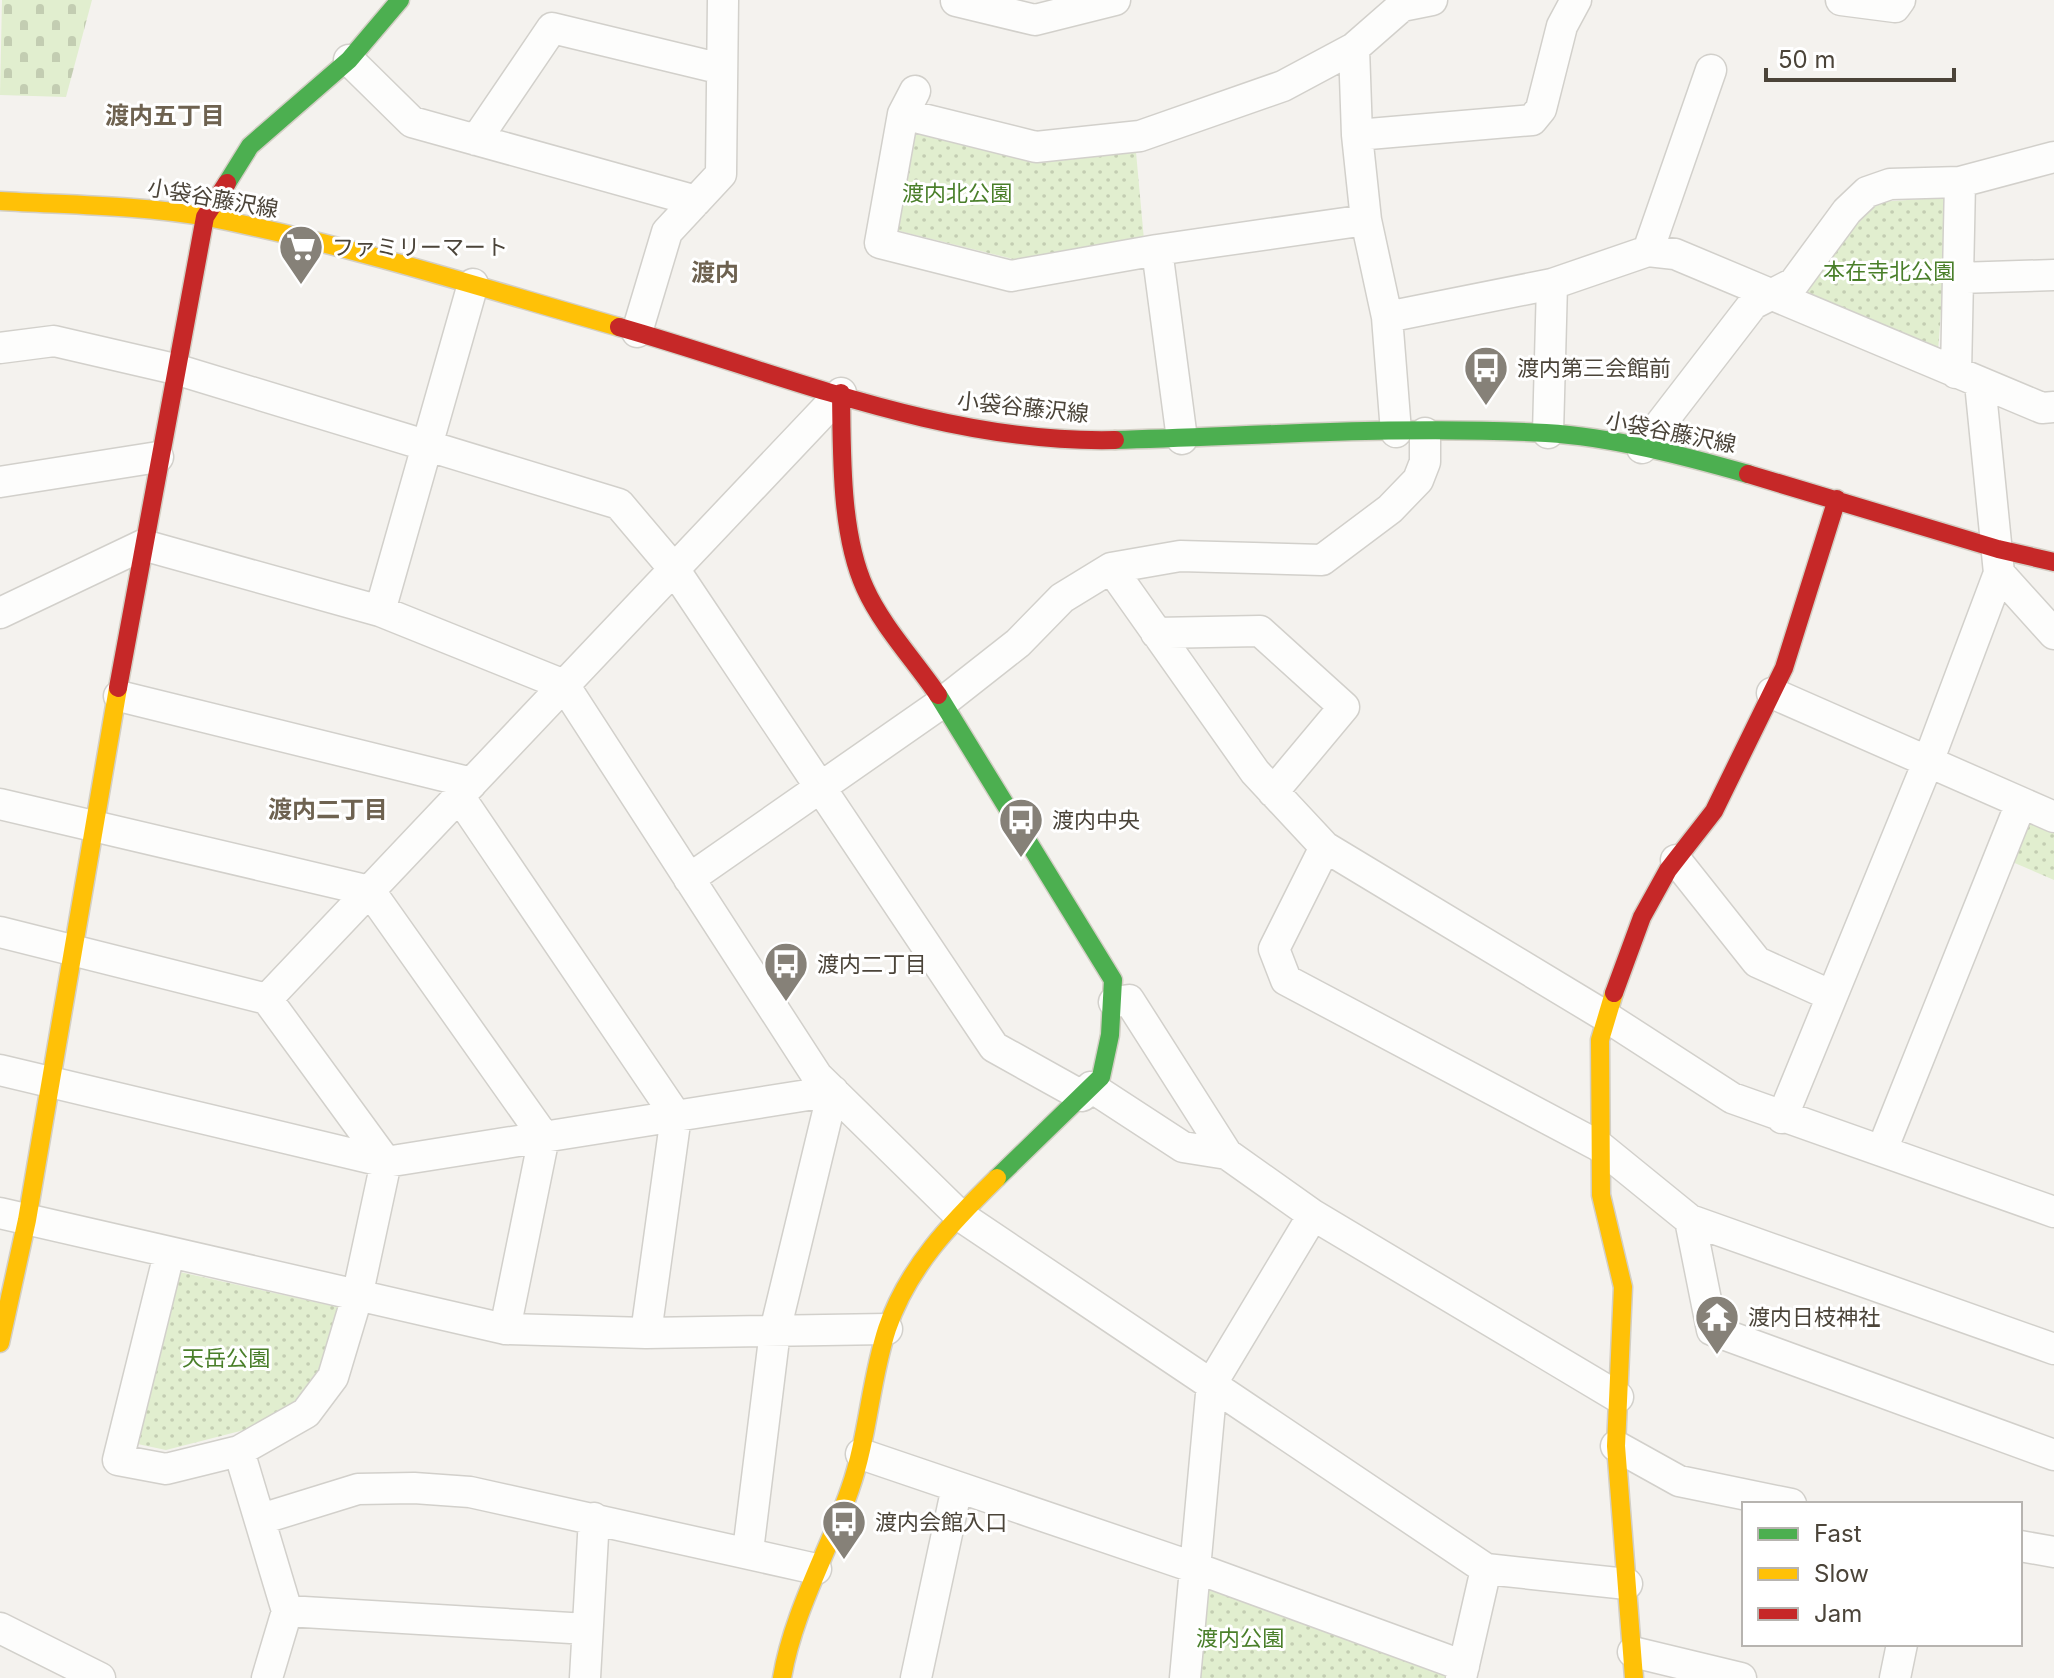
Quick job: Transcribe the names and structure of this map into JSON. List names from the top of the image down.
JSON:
{
  "streets": {
    "street": ["小袋谷藤沢線"]
  },
  "districts": ["渡内五丁目", "渡内", "渡内二丁目"],
  "parks": [
    "渡内北公園",
    "本在寺北公園",
    "天岳公園",
    "渡内公園"
  ],
  "places": {
    "supermarket": ["ファミリーマート"],
    "bus stop": [
      "渡内第三会館前",
      "渡内中央",
      "渡内二丁目",
      "渡内会館入口"
    ],
    "temple": ["渡内日枝神社"]
  },
  "legend": ["Fast", "Slow", "Jam"],
  "scale_bar": "50 m"
}
